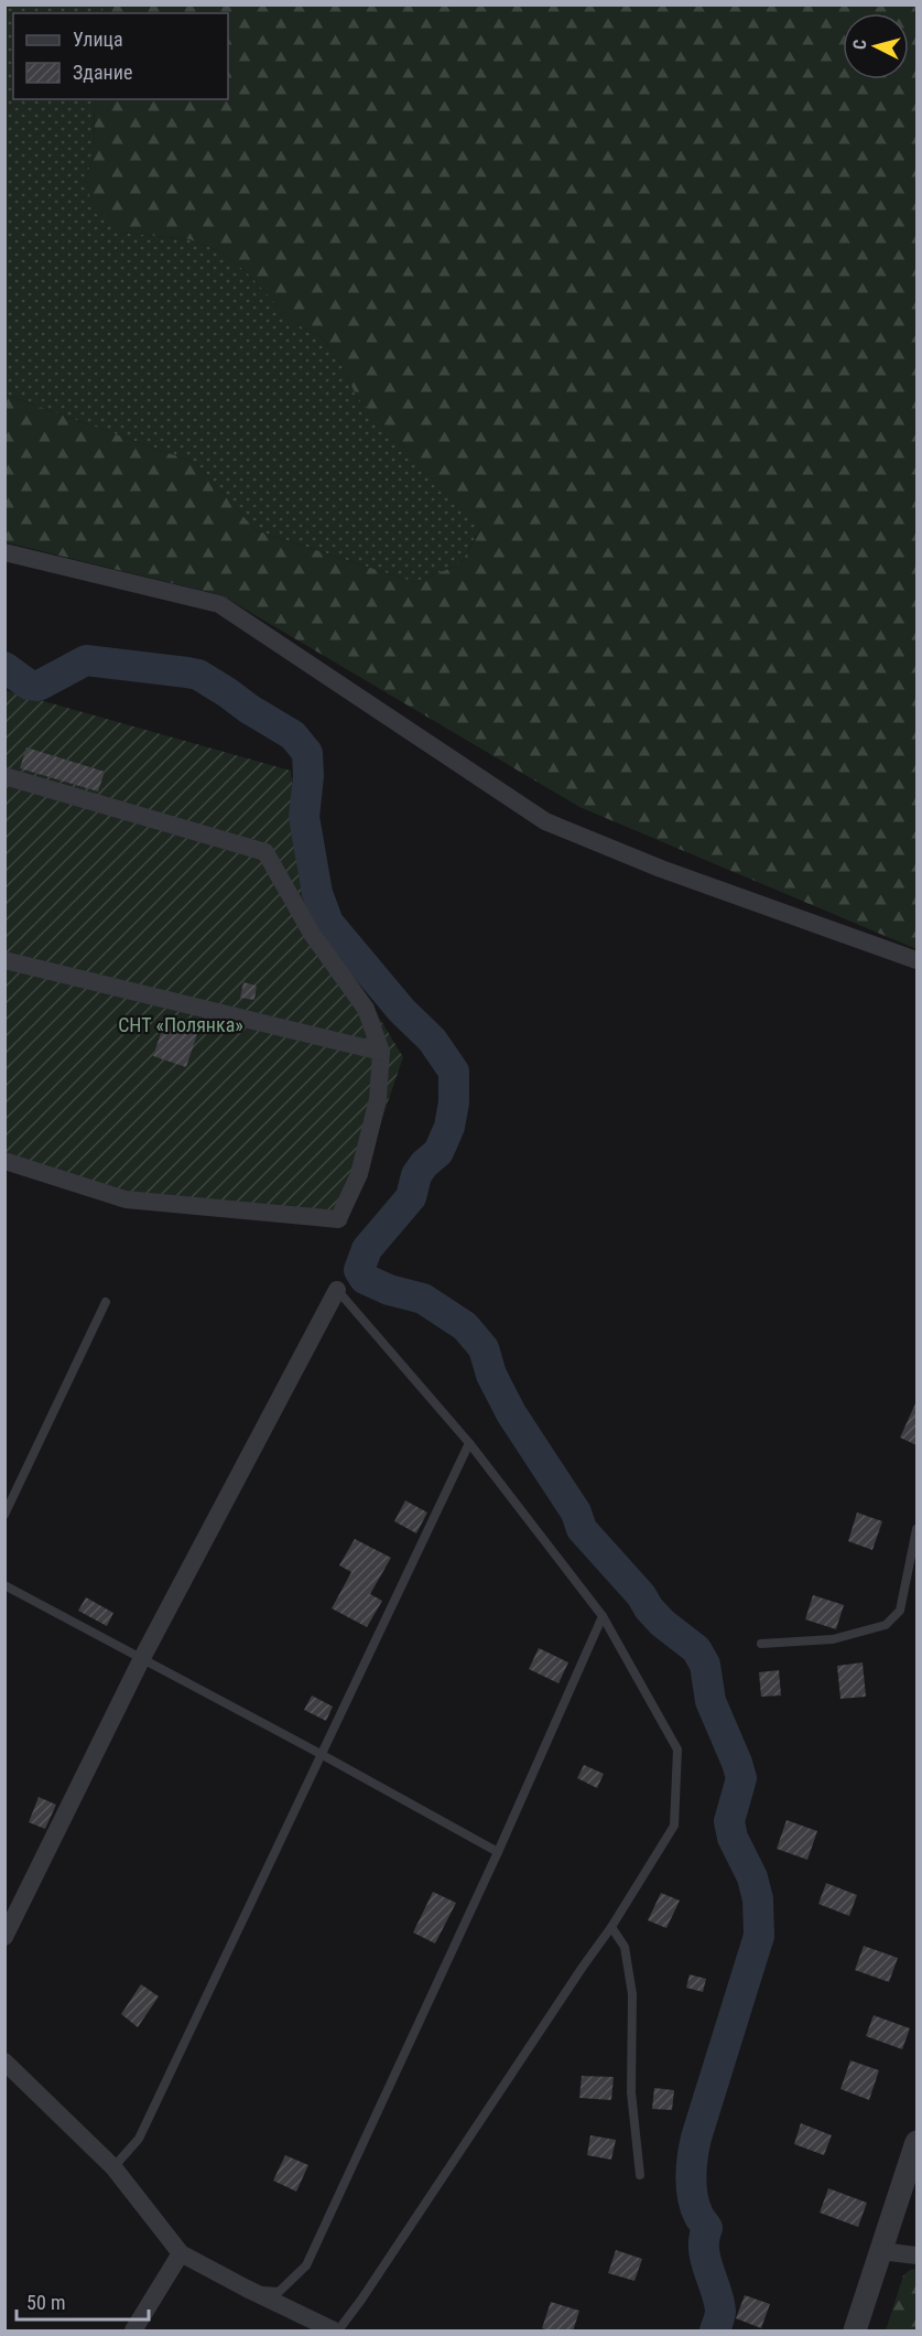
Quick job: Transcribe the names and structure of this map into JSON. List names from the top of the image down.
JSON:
{
  "parks": ["СНТ «Полянка»"],
  "legend": ["Улица", "Здание"],
  "scale_bar": "50 m",
  "north": "left"
}
